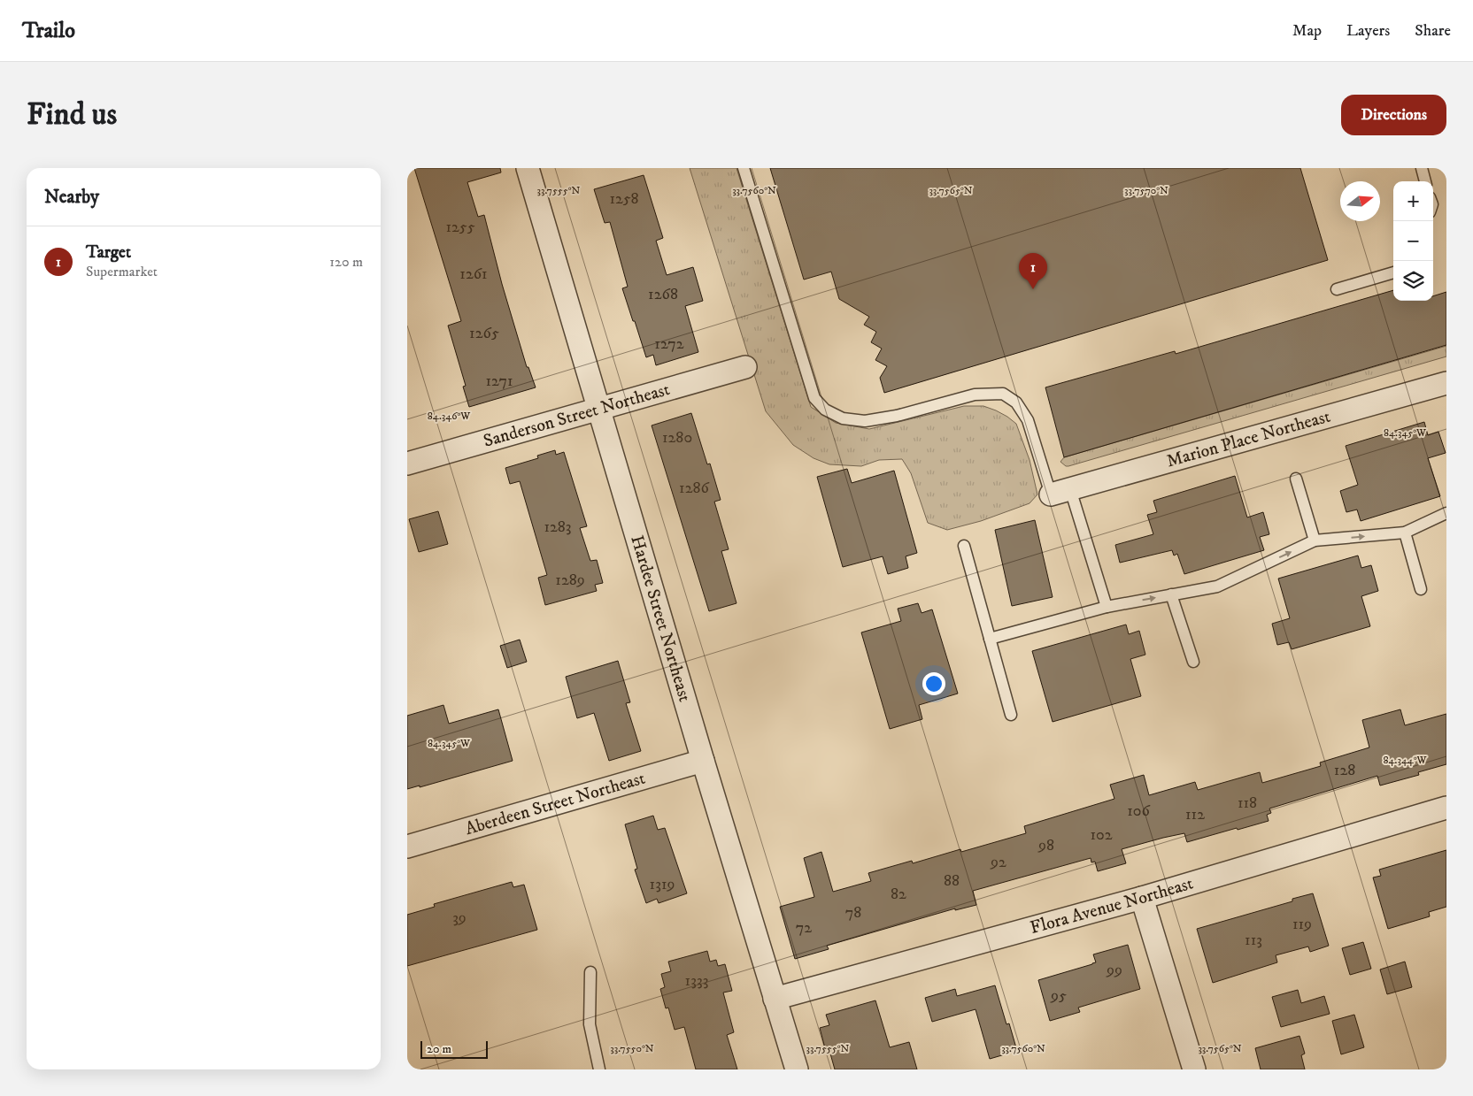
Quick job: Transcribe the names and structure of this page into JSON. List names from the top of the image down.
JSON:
{
  "streets": {
    "street": [
      "Sanderson Street Northeast",
      "Marion Place Northeast",
      "Hardee Street Northeast",
      "Aberdeen Street Northeast",
      "Flora Avenue Northeast"
    ]
  },
  "crossings": [
    ["Sanderson Street Northeast", "Hardee Street Northeast"],
    ["Hardee Street Northeast", "Aberdeen Street Northeast"],
    ["Hardee Street Northeast", "Flora Avenue Northeast"]
  ],
  "house_numbers": [
    "1258",
    "1255",
    "1261",
    "1268",
    "1265",
    "1272",
    "1271",
    "1280",
    "1286",
    "1283",
    "1289",
    "128",
    "118",
    "106",
    "112",
    "102",
    "98",
    "92",
    "88",
    "1319",
    "82",
    "78",
    "39",
    "119",
    "72",
    "113",
    "99",
    "1333",
    "95"
  ],
  "scale_bar": "20 m",
  "north": "right",
  "page": {
    "header": "Trailo",
    "nav": ["Map", "Layers", "Share"],
    "buttons": "Directions",
    "title": "Find us",
    "heading": "Nearby",
    "map_buttons": ["+", "−"],
    "list": [
      {
        "mark": "1",
        "name": "Target",
        "note": "Supermarket",
        "value": "120 m"
      }
    ],
    "pins": "1",
    "scale": "20 m"
  },
  "coordinates": [
    "33.7555°N",
    "33.7560°N",
    "33.7565°N",
    "33.7570°N",
    "84.346°W",
    "84.345°W",
    "84.344°W",
    "33.7550°N"
  ]
}
